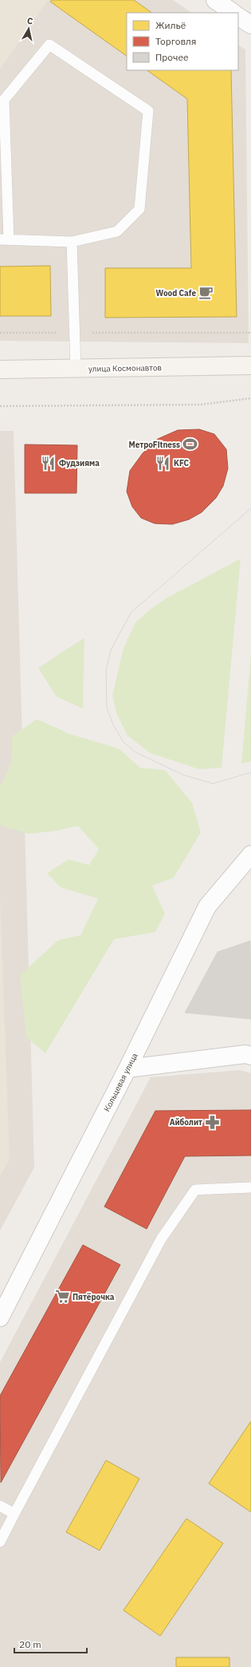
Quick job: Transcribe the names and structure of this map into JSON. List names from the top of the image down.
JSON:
{
  "streets": {
    "main road": ["улица Космонавтов"],
    "street": ["Кольцевая улица"]
  },
  "places": {
    "cafe": ["Wood Cafe"],
    "sports": ["МетроFitness"],
    "restaurant": ["Фудзияма", "KFC"],
    "pharmacy": ["Айболит"],
    "supermarket": ["Пятёрочка"]
  },
  "legend": ["Жильё", "Торговля", "Прочее"],
  "scale_bar": "20 m",
  "north": "top"
}
